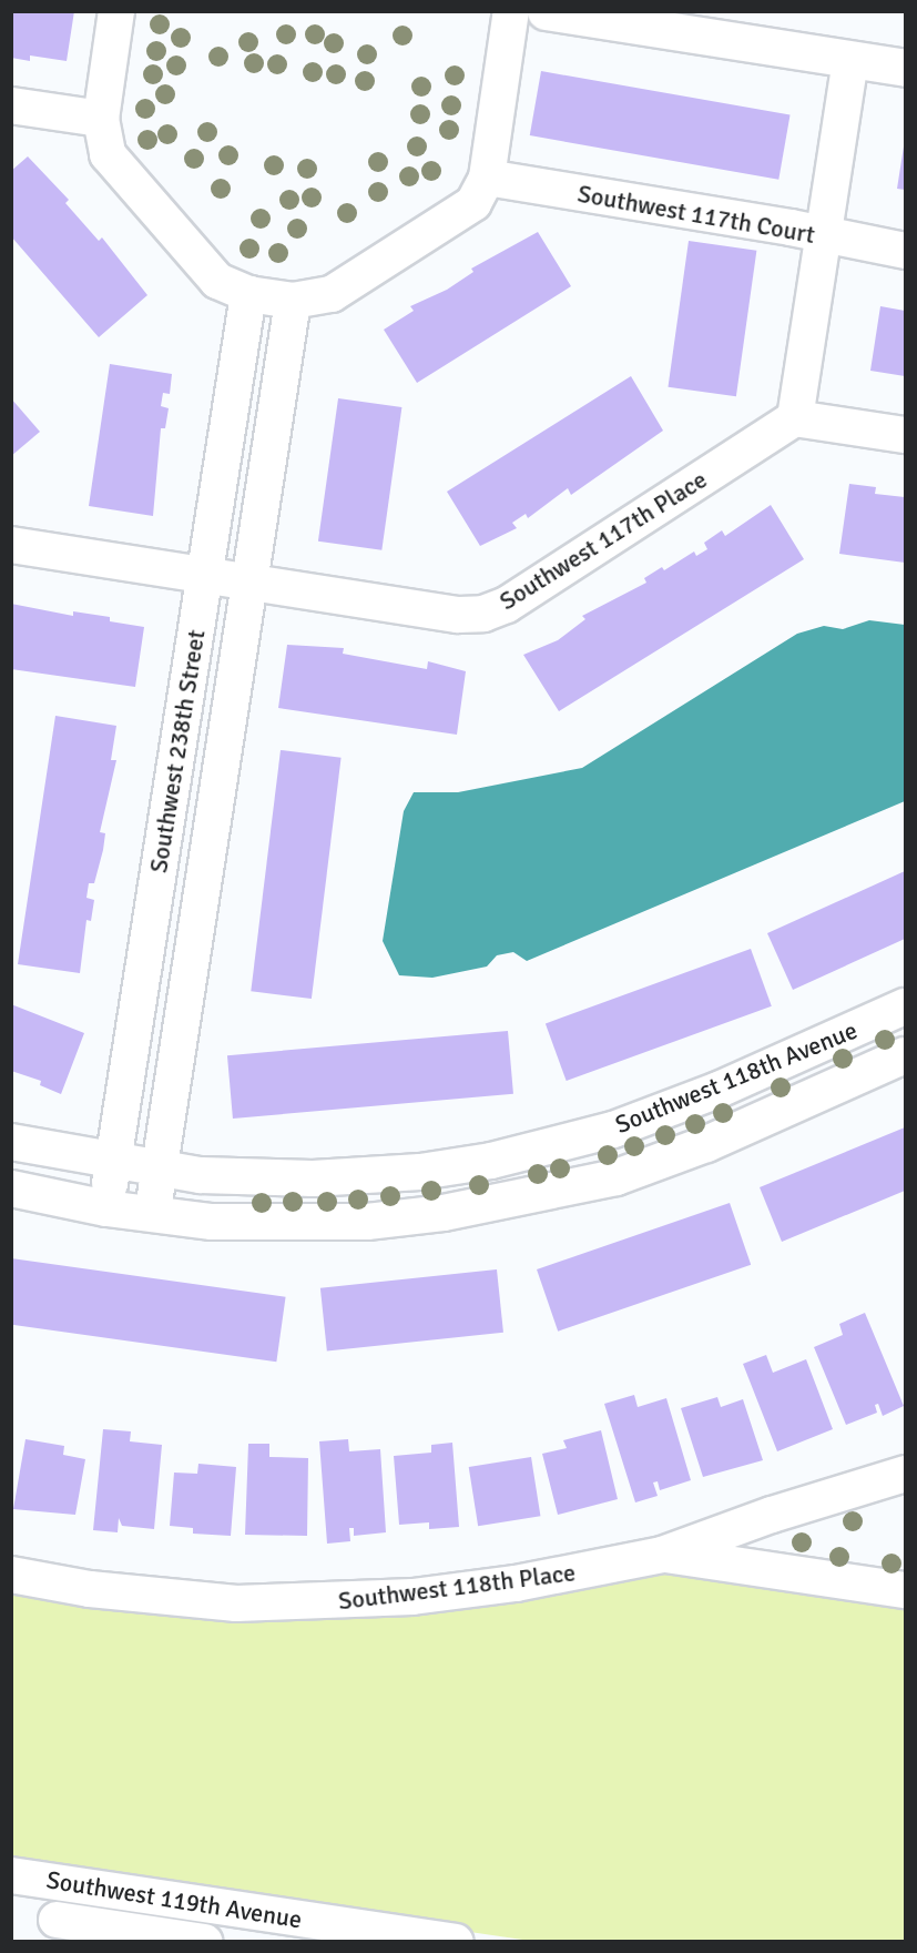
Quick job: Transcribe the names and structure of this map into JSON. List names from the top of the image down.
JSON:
{
  "streets": {
    "street": [
      "Southwest 117th Court",
      "Southwest 117th Place",
      "Southwest 238th Street",
      "Southwest 118th Avenue",
      "Southwest 118th Place",
      "Southwest 119th Avenue"
    ]
  },
  "crossings": [
    ["Southwest 117th Place", "Southwest 238th Street"],
    ["Southwest 238th Street", "Southwest 118th Avenue"]
  ]
}
